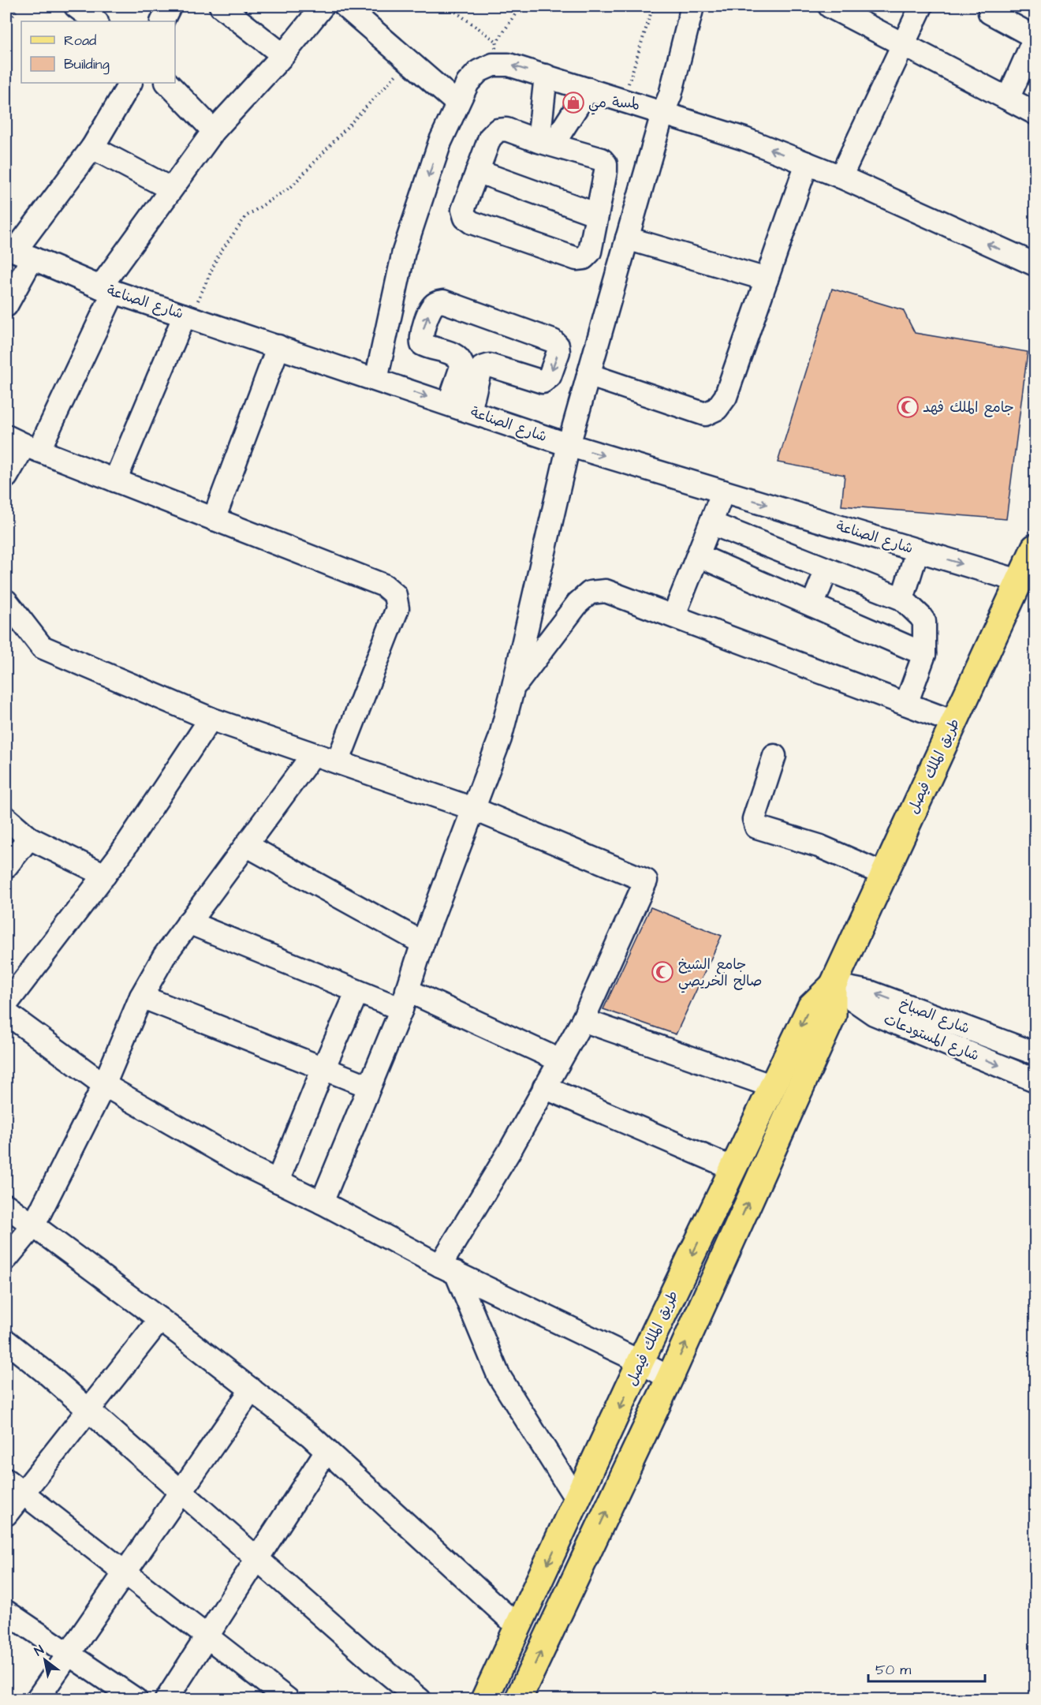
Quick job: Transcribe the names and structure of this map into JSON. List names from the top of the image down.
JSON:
{
  "streets": {
    "main road": ["طريق الملك فيصل"],
    "street": ["شارع الصناعة", "شارع الصباخ", "شارع المستودعات"]
  },
  "crossings": [
    ["شارع الصناعة", "طريق الملك فيصل"],
    ["طريق الملك فيصل", "شارع الصباخ"],
    ["طريق الملك فيصل", "شارع المستودعات"],
    ["شارع الصباخ", "شارع المستودعات"]
  ],
  "one_way": ["شارع الصباخ", "شارع المستودعات"],
  "places": {
    "shop": ["لمسة مي"],
    "mosque": ["جامع الملك فهد", "جامع الشيخ صالح الخريصي"]
  },
  "legend": ["Road", "Building"],
  "scale_bar": "50 m",
  "north": "top left"
}
